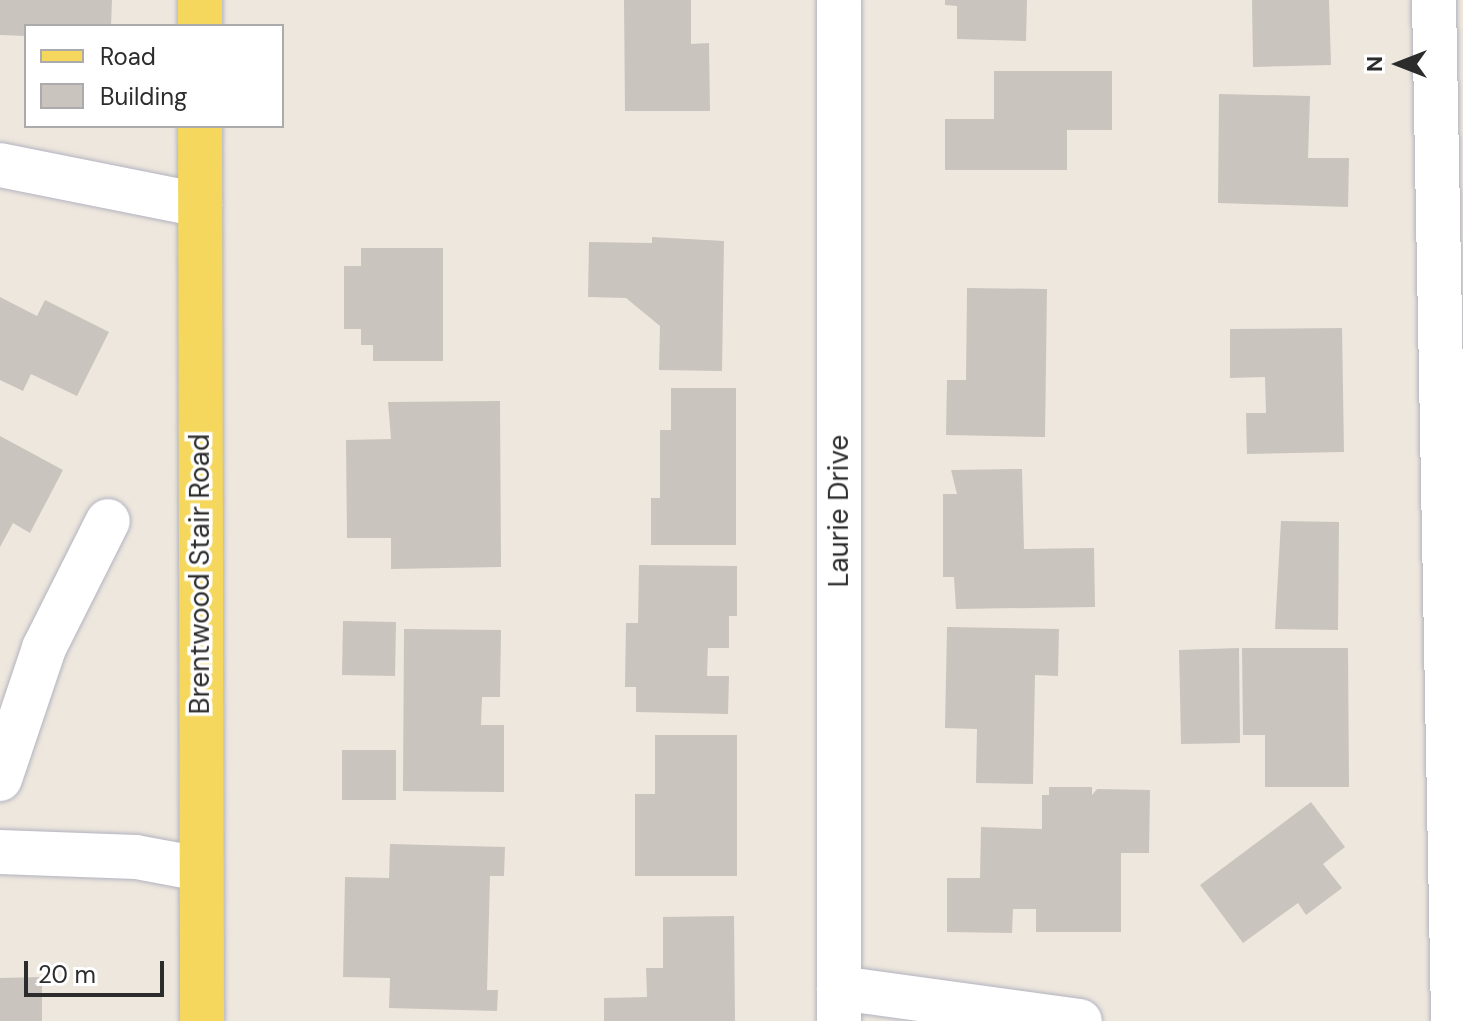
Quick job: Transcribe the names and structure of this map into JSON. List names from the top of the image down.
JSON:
{
  "streets": {
    "main road": ["Brentwood Stair Road"],
    "street": ["Laurie Drive"]
  },
  "legend": ["Road", "Building"],
  "scale_bar": "20 m",
  "north": "left"
}
